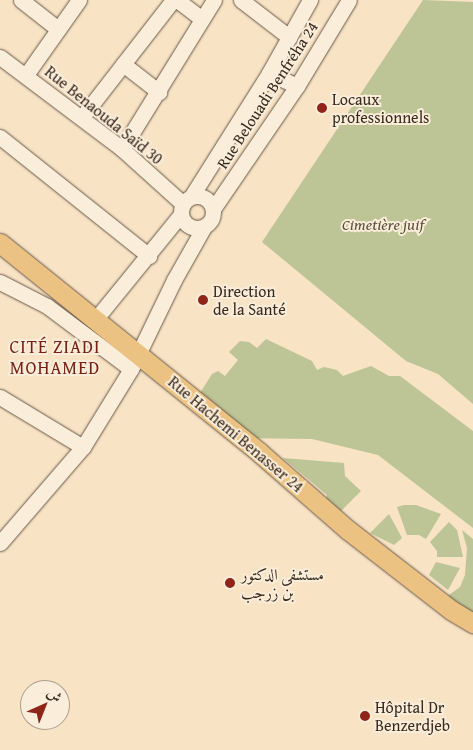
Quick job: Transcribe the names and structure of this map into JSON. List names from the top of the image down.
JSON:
{
  "streets": {
    "main road": ["Rue Hachemi Benasser 24"],
    "street": ["Rue Belouadi Benfréha 24", "Rue Benaouda Saïd 30"]
  },
  "crossings": [
    ["Rue Belouadi Benfréha 24", "Rue Benaouda Saïd 30"],
    ["Rue Belouadi Benfréha 24", "Rue Hachemi Benasser 24"]
  ],
  "districts": ["CITÉ ZIADI MOHAMED"],
  "parks": ["Cimetière juif"],
  "places": [
    "Locaux professionnels",
    "Direction de la Santé",
    "مستشفى الدكتور بن زرجب",
    "Hôpital Dr Benzerdjeb"
  ],
  "north": "top right"
}
